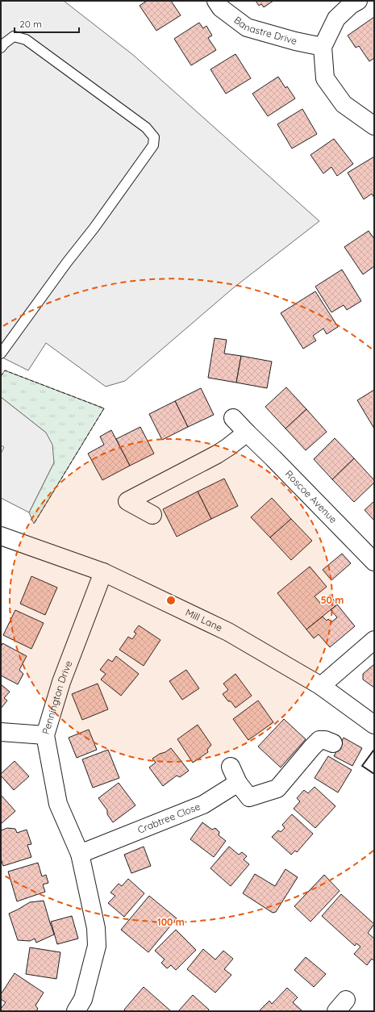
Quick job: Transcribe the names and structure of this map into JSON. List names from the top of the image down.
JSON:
{
  "streets": {
    "street": [
      "Banastre Drive",
      "Roscoe Avenue",
      "Mill Lane",
      "Pennington Drive",
      "Crabtree Close"
    ]
  },
  "crossings": [
    ["Mill Lane", "Pennington Drive"],
    ["Pennington Drive", "Crabtree Close"]
  ],
  "scale_bar": "20 m",
  "rings": ["50 m", "100 m"]
}
